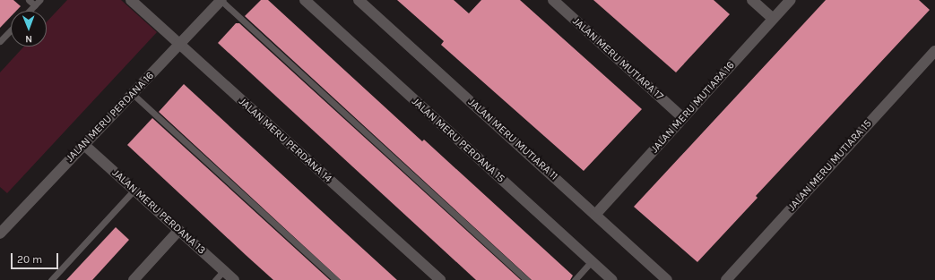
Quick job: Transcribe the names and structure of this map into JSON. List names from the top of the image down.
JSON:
{
  "streets": {
    "street": [
      "JALAN MERU MUTIARA 17",
      "JALAN MERU MUTIARA 16",
      "JALAN MERU PERDANA 16",
      "JALAN MERU MUTIARA 11",
      "JALAN MERU PERDANA 14",
      "JALAN MERU PERDANA 15",
      "JALAN MERU MUTIARA 15",
      "JALAN MERU PERDANA 13"
    ]
  },
  "crossings": [
    ["JALAN MERU MUTIARA 17", "JALAN MERU MUTIARA 16"],
    ["JALAN MERU MUTIARA 16", "JALAN MERU MUTIARA 11"],
    ["JALAN MERU PERDANA 16", "JALAN MERU PERDANA 14"],
    ["JALAN MERU PERDANA 16", "JALAN MERU PERDANA 13"]
  ],
  "scale_bar": "20 m",
  "north": "bottom"
}
